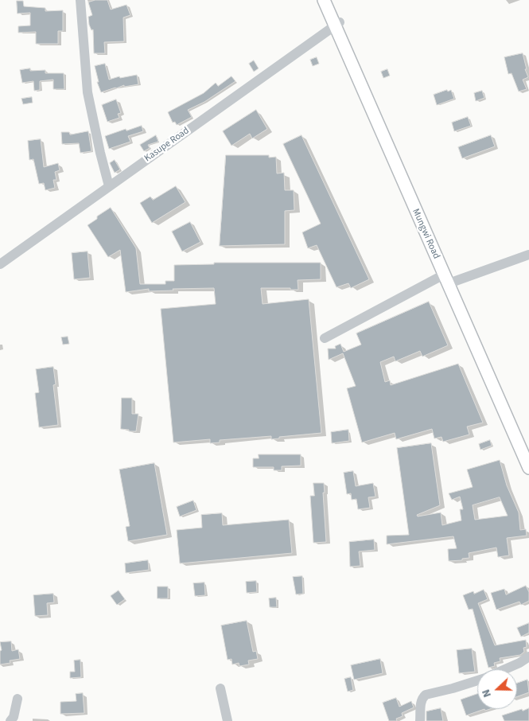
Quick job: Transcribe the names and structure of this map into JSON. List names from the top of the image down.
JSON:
{
  "streets": {
    "main road": ["Mungwi Road"],
    "street": ["Kasupe Road"]
  },
  "crossings": [
    ["Kasupe Road", "Mungwi Road"]
  ],
  "north": "left"
}
